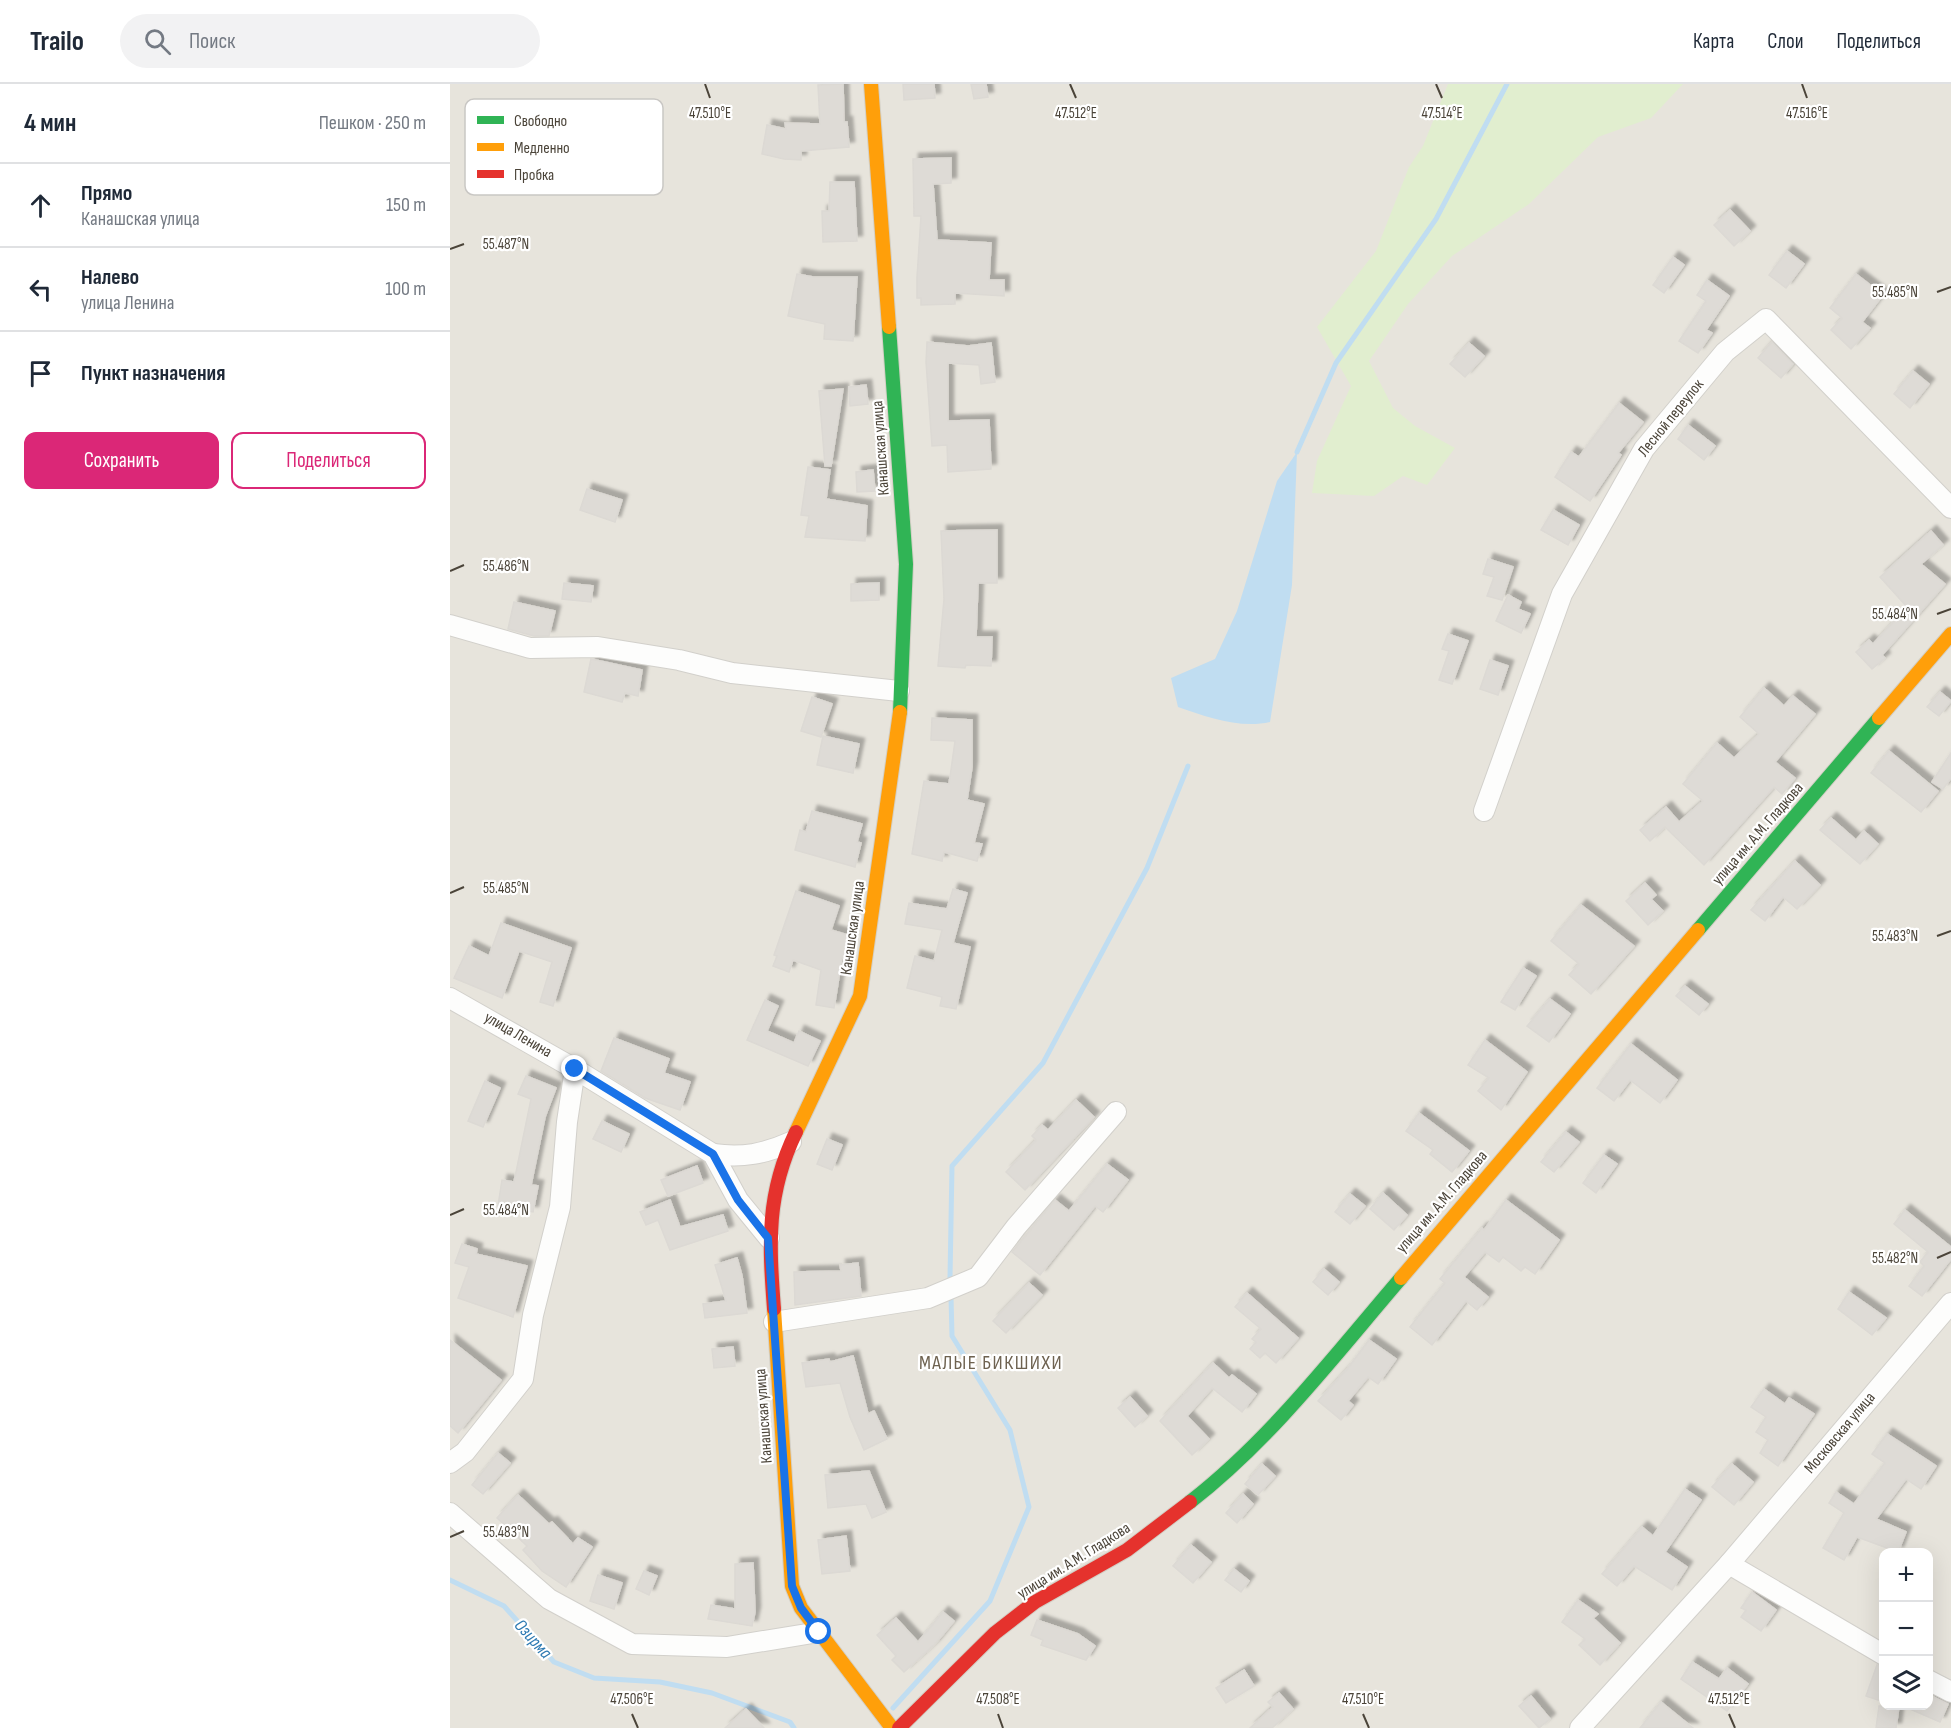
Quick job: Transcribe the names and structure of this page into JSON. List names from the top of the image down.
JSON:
{
  "streets": {
    "street": [
      "Лесной переулок",
      "Канашская улица",
      "улица им. А.М. Гладкова",
      "улица Ленина",
      "Московская улица"
    ]
  },
  "crossings": [
    ["Канашская улица", "улица Ленина"]
  ],
  "districts": ["МАЛЫЕ БИКШИХИ"],
  "water": ["Озирма"],
  "legend": ["Свободно", "Медленно", "Пробка"],
  "page": {
    "header": "Trailo",
    "search": "Поиск",
    "nav": ["Карта", "Слои", "Поделиться"],
    "heading": ["4 мин", "Пешком · 250 m"],
    "list": [
      ["Прямо", "Канашская улица", "150 m"],
      ["Налево", "улица Ленина", "100 m"],
      "Пункт назначения"
    ],
    "buttons": ["Сохранить", "Поделиться"],
    "map_buttons": ["+", "−"]
  },
  "coordinates": [
    "47.510°E",
    "47.512°E",
    "47.514°E",
    "47.516°E",
    "55.487°N",
    "55.485°N",
    "55.486°N",
    "55.484°N",
    "55.483°N",
    "55.482°N",
    "47.506°E",
    "47.508°E"
  ]
}
